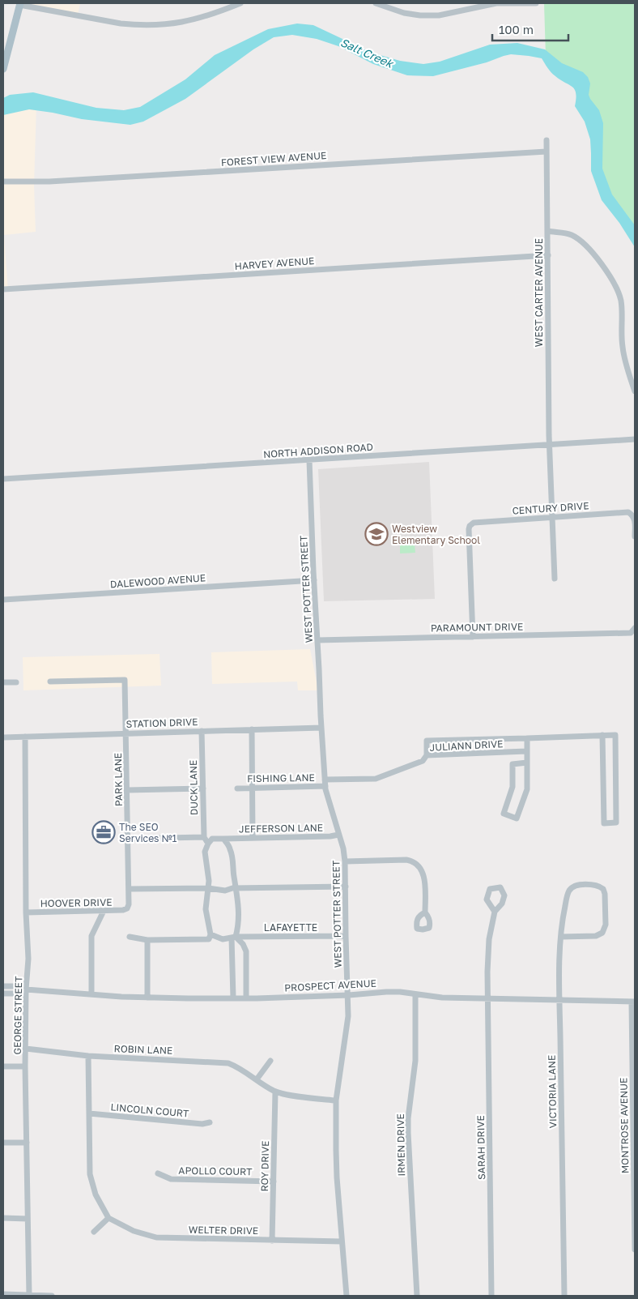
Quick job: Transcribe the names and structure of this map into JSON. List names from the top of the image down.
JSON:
{
  "streets": {
    "street": [
      "FOREST VIEW AVENUE",
      "HARVEY AVENUE",
      "WEST CARTER AVENUE",
      "NORTH ADDISON ROAD",
      "CENTURY DRIVE",
      "DALEWOOD AVENUE",
      "WEST POTTER STREET",
      "PARAMOUNT DRIVE",
      "STATION DRIVE",
      "JULIANN DRIVE",
      "FISHING LANE",
      "PARK LANE",
      "DUCK LANE",
      "JEFFERSON LANE",
      "HOOVER DRIVE",
      "LAFAYETTE",
      "PROSPECT AVENUE",
      "GEORGE STREET",
      "ROBIN LANE",
      "VICTORIA LANE",
      "LINCOLN COURT",
      "MONTROSE AVENUE",
      "IRMEN DRIVE",
      "SARAH DRIVE",
      "ROY DRIVE",
      "APOLLO COURT",
      "WELTER DRIVE"
    ]
  },
  "crossings": [
    ["FOREST VIEW AVENUE", "WEST CARTER AVENUE"],
    ["HARVEY AVENUE", "WEST CARTER AVENUE"],
    ["WEST CARTER AVENUE", "NORTH ADDISON ROAD"],
    ["WEST CARTER AVENUE", "CENTURY DRIVE"],
    ["NORTH ADDISON ROAD", "WEST POTTER STREET"],
    ["CENTURY DRIVE", "PARAMOUNT DRIVE"],
    ["DALEWOOD AVENUE", "WEST POTTER STREET"],
    ["WEST POTTER STREET", "PARAMOUNT DRIVE"],
    ["WEST POTTER STREET", "STATION DRIVE"],
    ["WEST POTTER STREET", "JULIANN DRIVE"],
    ["WEST POTTER STREET", "FISHING LANE"],
    ["WEST POTTER STREET", "JEFFERSON LANE"],
    ["WEST POTTER STREET", "LAFAYETTE"],
    ["WEST POTTER STREET", "PROSPECT AVENUE"],
    ["WEST POTTER STREET", "ROBIN LANE"],
    ["WEST POTTER STREET", "WELTER DRIVE"],
    ["STATION DRIVE", "PARK LANE"],
    ["STATION DRIVE", "DUCK LANE"],
    ["STATION DRIVE", "GEORGE STREET"],
    ["JULIANN DRIVE", "FISHING LANE"],
    ["PARK LANE", "HOOVER DRIVE"],
    ["HOOVER DRIVE", "GEORGE STREET"],
    ["PROSPECT AVENUE", "GEORGE STREET"],
    ["PROSPECT AVENUE", "VICTORIA LANE"],
    ["PROSPECT AVENUE", "MONTROSE AVENUE"],
    ["PROSPECT AVENUE", "IRMEN DRIVE"],
    ["PROSPECT AVENUE", "SARAH DRIVE"],
    ["GEORGE STREET", "ROBIN LANE"],
    ["ROBIN LANE", "ROY DRIVE"],
    ["ROY DRIVE", "APOLLO COURT"],
    ["ROY DRIVE", "WELTER DRIVE"]
  ],
  "water": ["Salt Creek"],
  "places": {
    "school or university": ["Westview Elementary School"],
    "office": ["The SEO Services №1"]
  },
  "scale_bar": "100 m"
}
